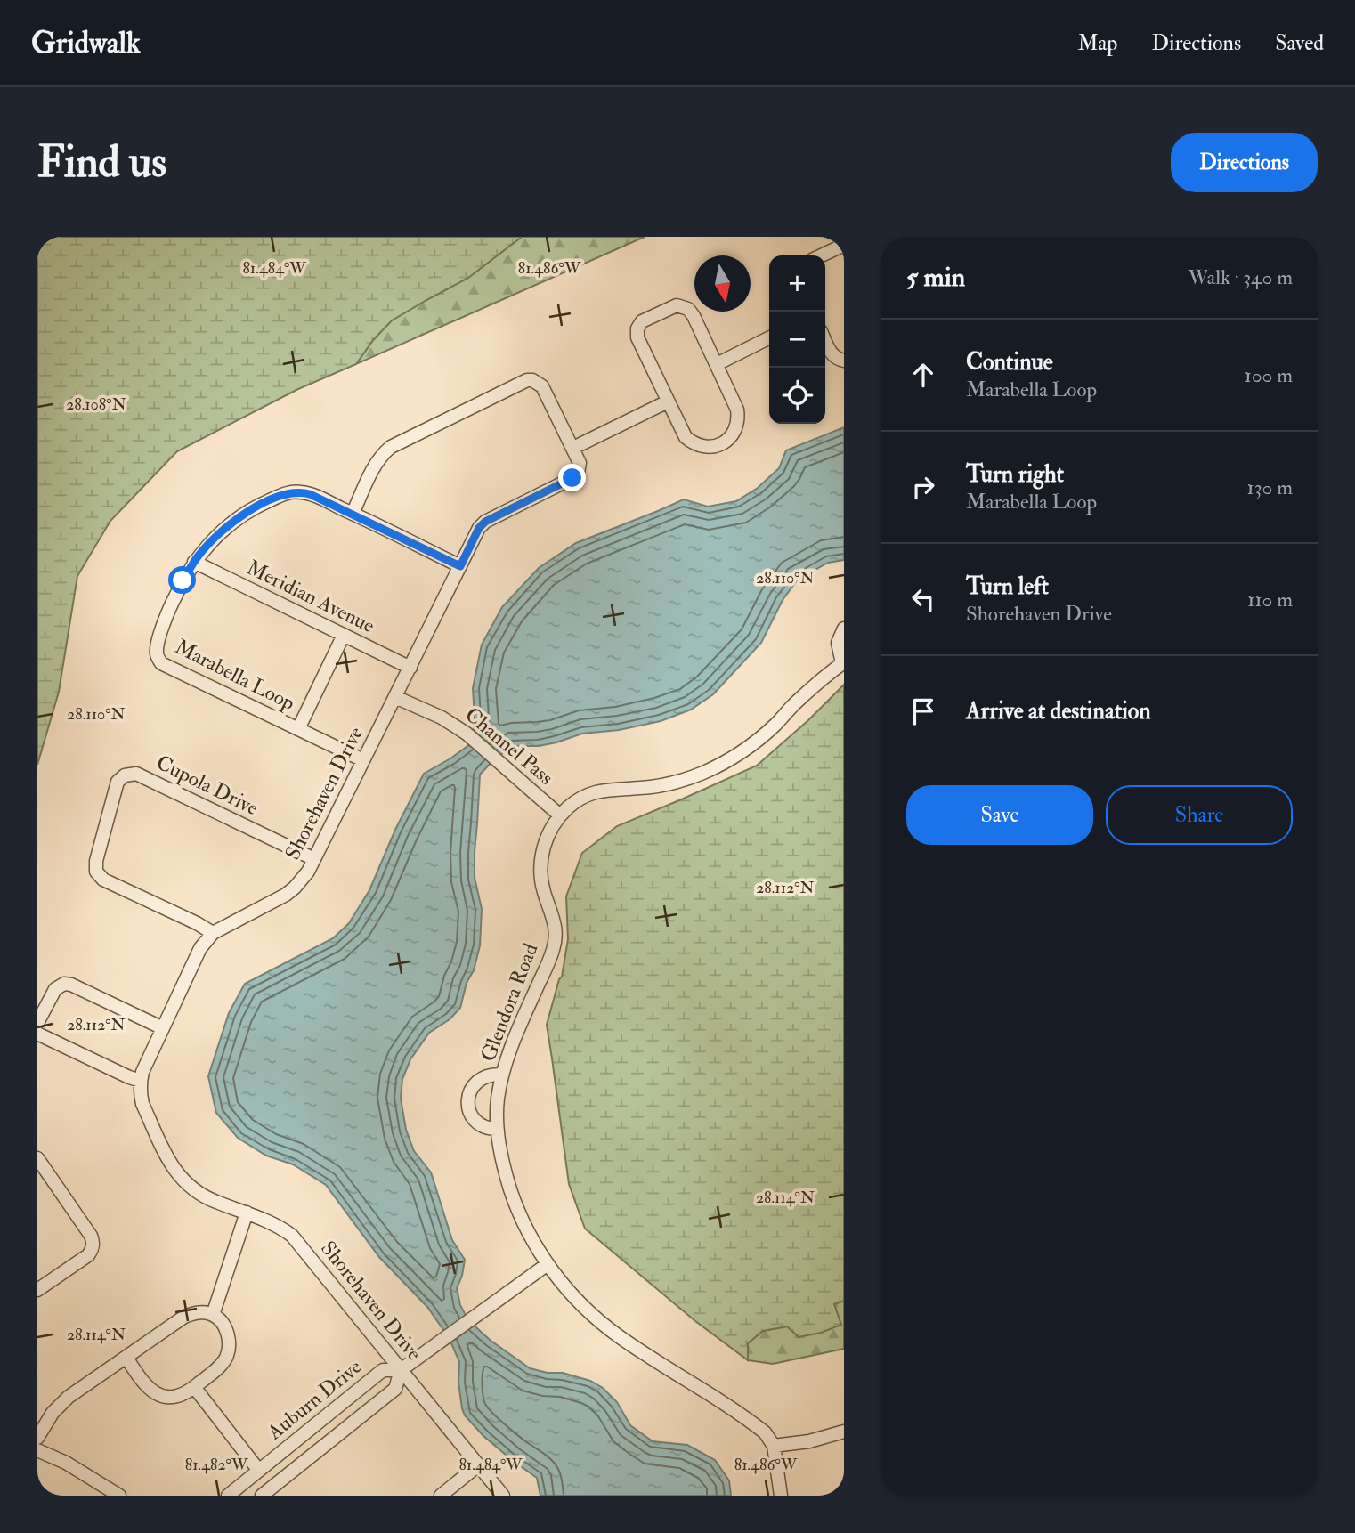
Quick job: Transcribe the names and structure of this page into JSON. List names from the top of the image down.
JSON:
{
  "streets": {
    "street": [
      "Meridian Avenue",
      "Marabella Loop",
      "Channel Pass",
      "Cupola Drive",
      "Shorehaven Drive",
      "Glendora Road",
      "Auburn Drive"
    ]
  },
  "crossings": [
    ["Meridian Avenue", "Marabella Loop"],
    ["Meridian Avenue", "Shorehaven Drive"],
    ["Marabella Loop", "Shorehaven Drive"],
    ["Channel Pass", "Shorehaven Drive"],
    ["Channel Pass", "Glendora Road"],
    ["Cupola Drive", "Shorehaven Drive"],
    ["Shorehaven Drive", "Auburn Drive"],
    ["Glendora Road", "Auburn Drive"]
  ],
  "north": "bottom",
  "page": {
    "header": "Gridwalk",
    "nav": ["Map", "Directions", "Saved"],
    "buttons": [
      "Directions",
      ["Save", "Share"]
    ],
    "title": "Find us",
    "heading": ["5 min", "Walk · 340 m"],
    "map_buttons": ["+", "−"],
    "list": [
      ["Continue", "Marabella Loop", "100 m"],
      ["Turn right", "Marabella Loop", "130 m"],
      ["Turn left", "Shorehaven Drive", "110 m"],
      "Arrive at destination"
    ]
  },
  "coordinates": [
    "81.484°W",
    "81.486°W",
    "28.108°N",
    "28.110°N",
    "28.112°N",
    "28.114°N",
    "81.482°W"
  ]
}
